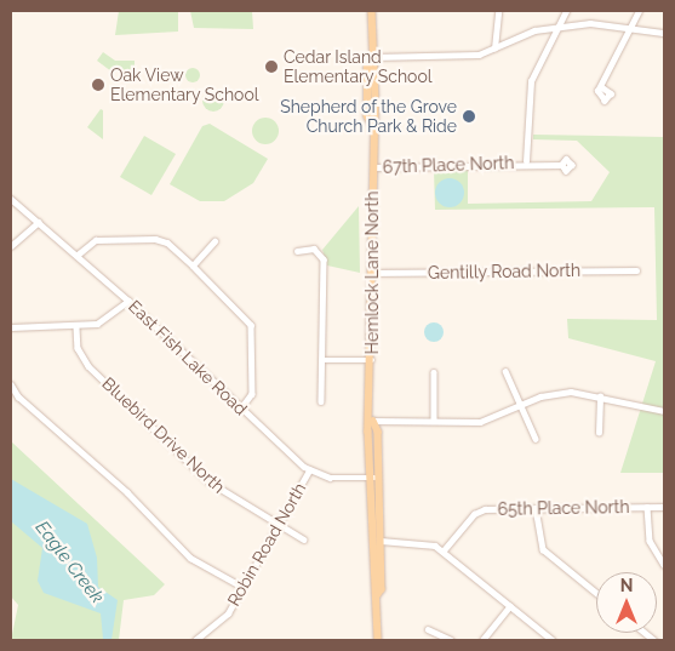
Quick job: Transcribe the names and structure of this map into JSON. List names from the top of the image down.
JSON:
{
  "streets": {
    "main road": ["Hemlock Lane North"],
    "street": [
      "67th Place North",
      "Gentilly Road North",
      "East Fish Lake Road",
      "Bluebird Drive North",
      "65th Place North",
      "Robin Road North"
    ]
  },
  "crossings": [
    ["67th Place North", "Hemlock Lane North"],
    ["Gentilly Road North", "Hemlock Lane North"],
    ["Hemlock Lane North", "East Fish Lake Road"],
    ["East Fish Lake Road", "Robin Road North"],
    ["Bluebird Drive North", "Robin Road North"]
  ],
  "water": ["Eagle Creek"],
  "places": ["Cedar Island Elementary School", "Oak View Elementary School", "Shepherd of the Grove Church Park & Ride"],
  "north": "top"
}
